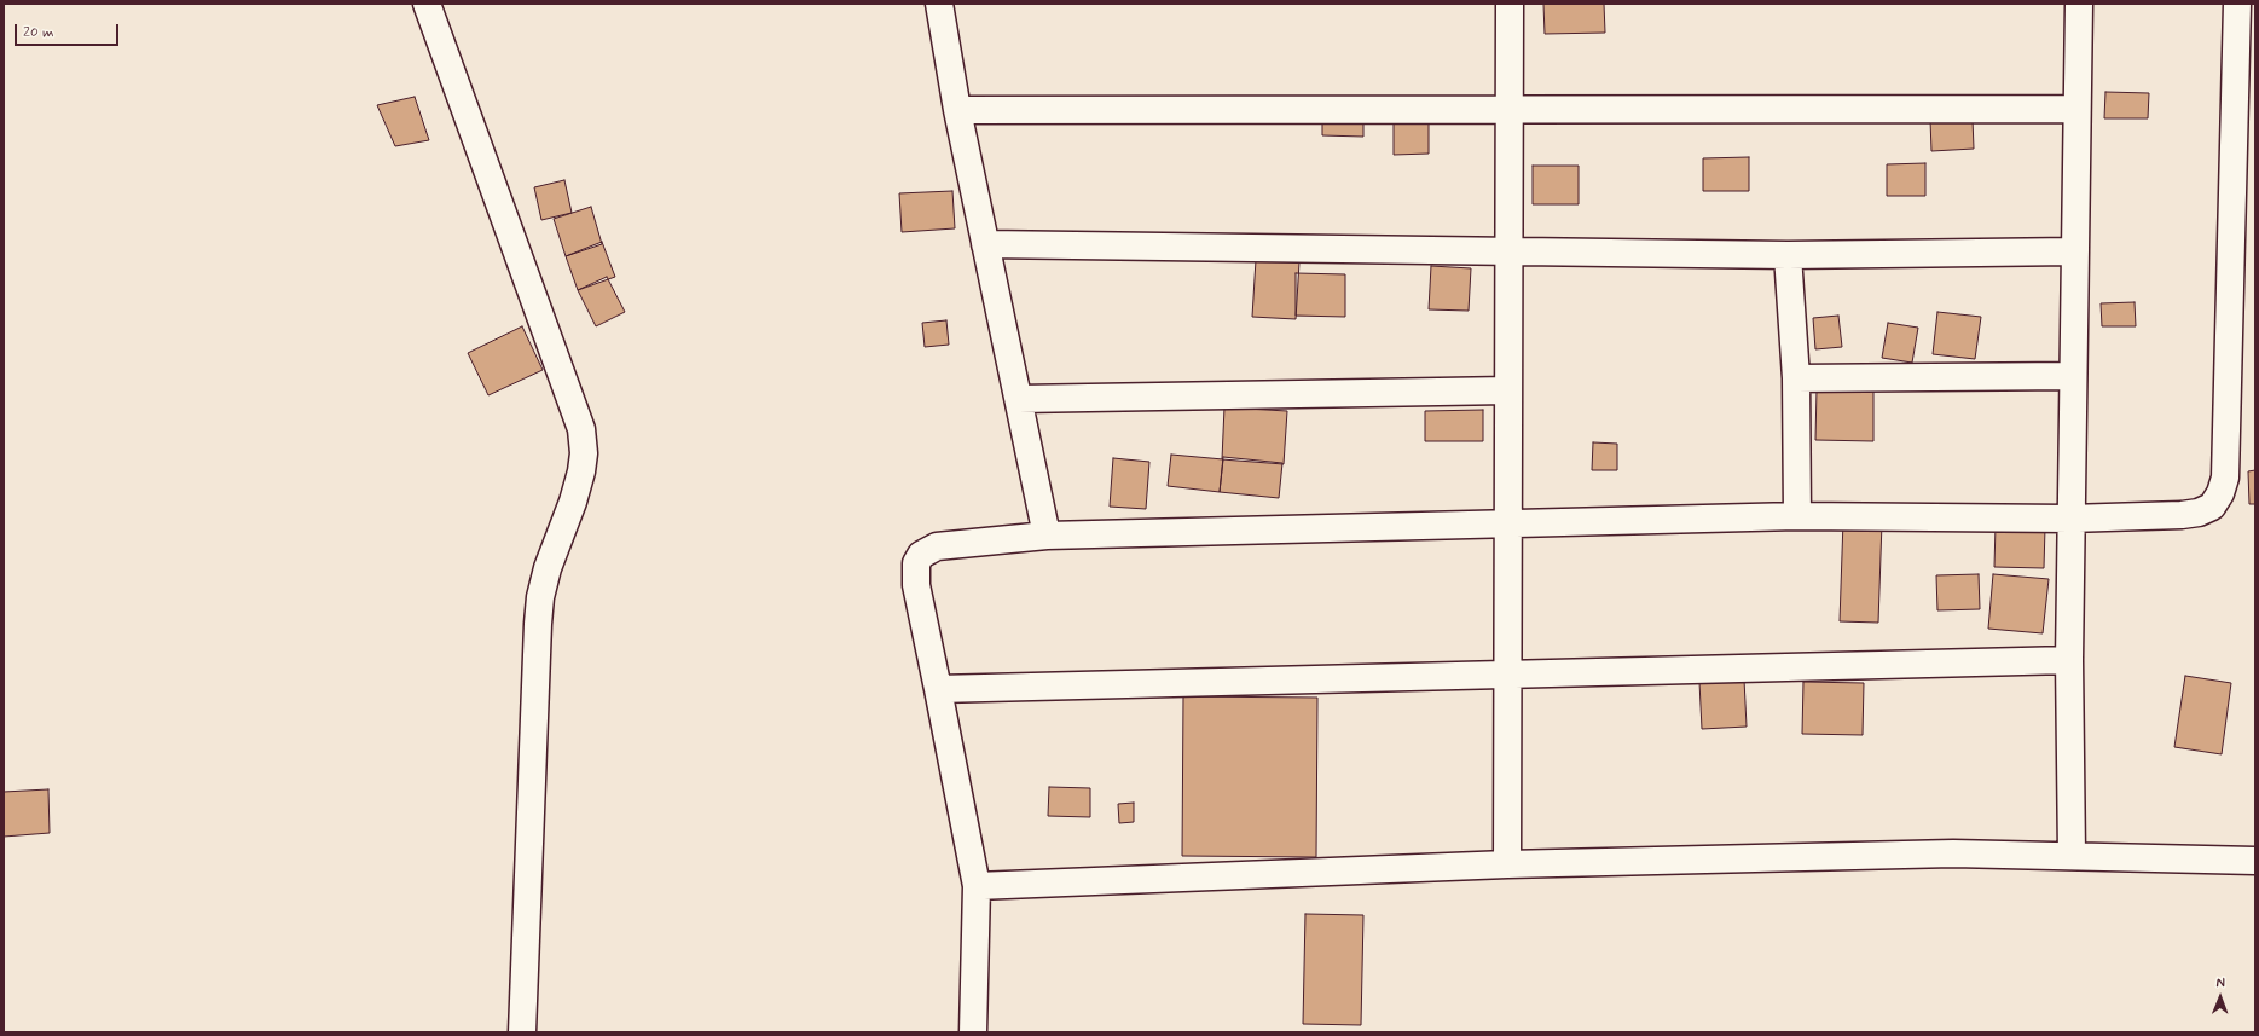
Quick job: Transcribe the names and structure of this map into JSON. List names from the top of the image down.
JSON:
{
  "scale_bar": "20 m",
  "north": "top"
}
